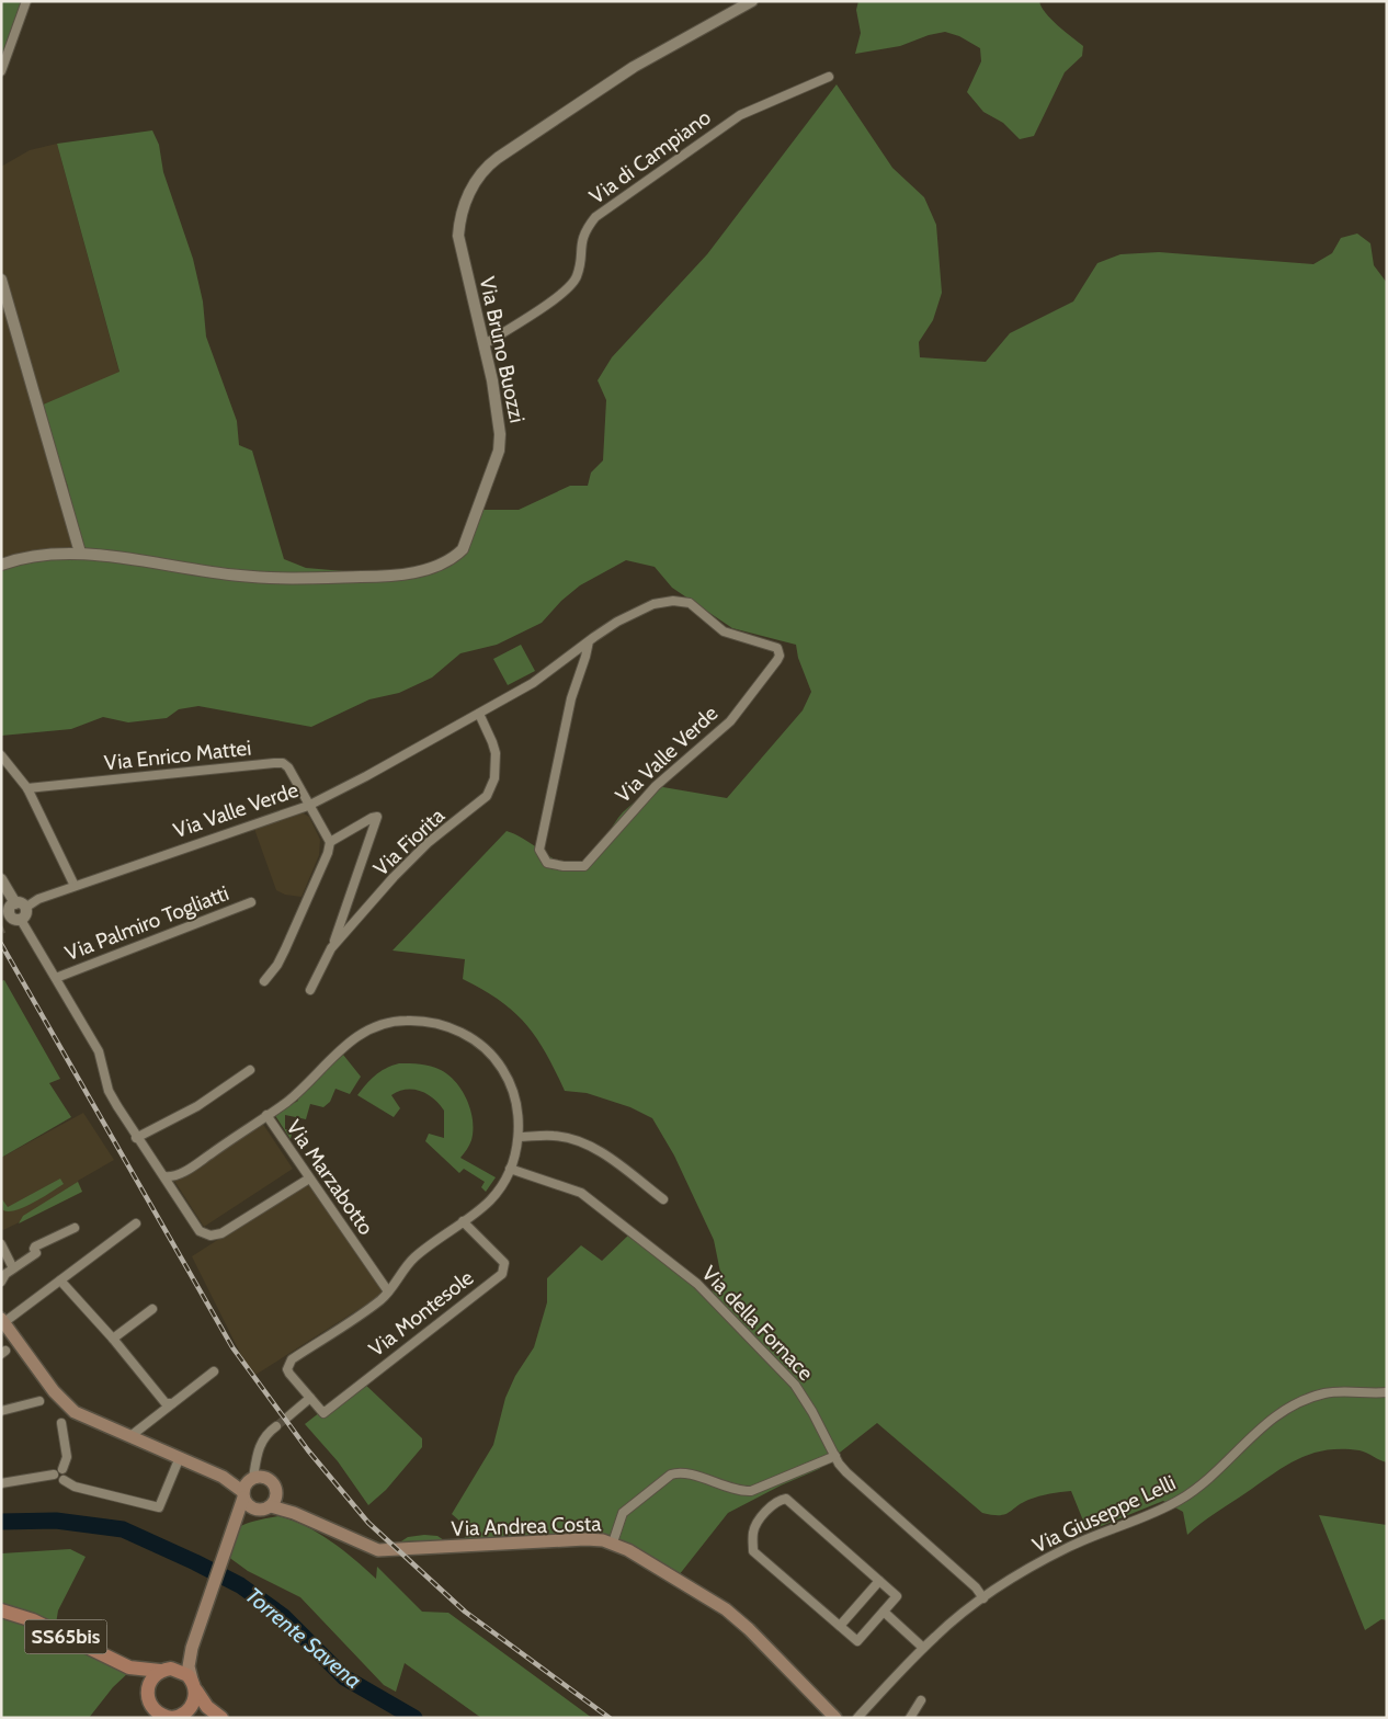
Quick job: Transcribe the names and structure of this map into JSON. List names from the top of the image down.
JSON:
{
  "streets": {
    "main road": ["Via Andrea Costa", "SS65bis"],
    "street": [
      "Via di Campiano",
      "Via Bruno Buozzi",
      "Via Valle Verde",
      "Via Enrico Mattei",
      "Via Fiorita",
      "Via Palmiro Togliatti",
      "Via Marzabotto",
      "Via Montesole",
      "Via della Fornace",
      "Via Giuseppe Lelli"
    ]
  },
  "crossings": [
    ["Via di Campiano", "Via Bruno Buozzi"],
    ["Via Valle Verde", "Via Enrico Mattei"],
    ["Via Valle Verde", "Via Fiorita"],
    ["Via Marzabotto", "Via Montesole"],
    ["Via Marzabotto", "Via della Fornace"],
    ["Via della Fornace", "Via Giuseppe Lelli"]
  ],
  "water": ["Torrente Savena"]
}
